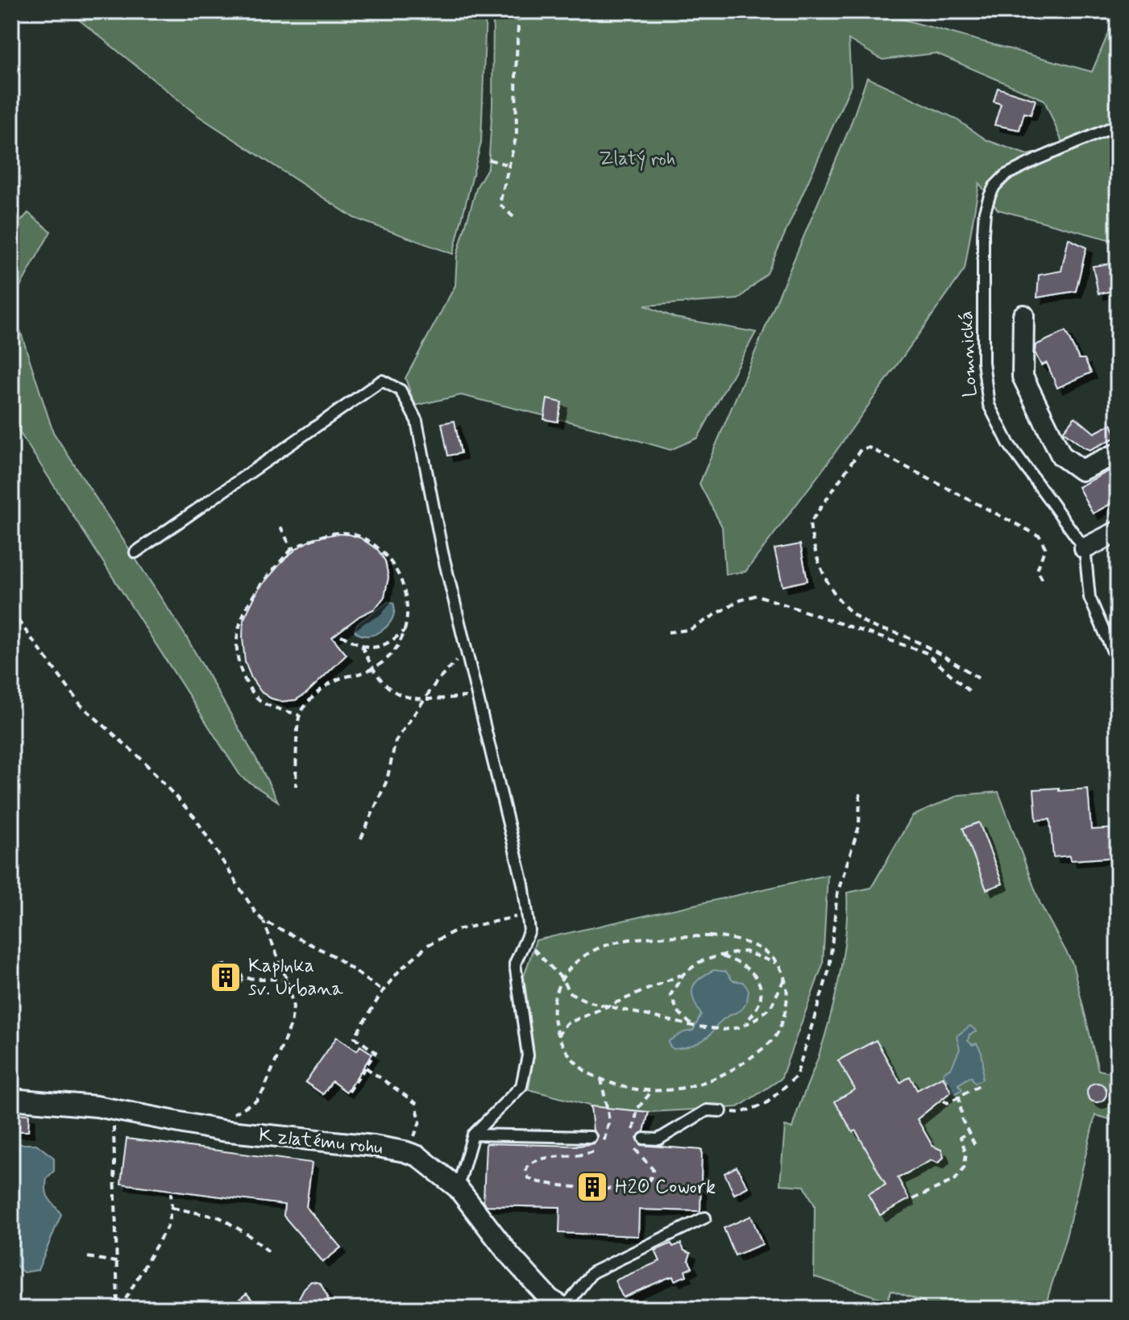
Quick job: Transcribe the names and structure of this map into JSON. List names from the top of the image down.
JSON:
{
  "streets": {
    "street": ["K zlatému rohu"],
    "lane": ["Lomnická"]
  },
  "parks": ["Zlatý roh"],
  "places": {
    "building": ["Kaplnka sv. Urbana", "H2O Cowork"]
  }
}
